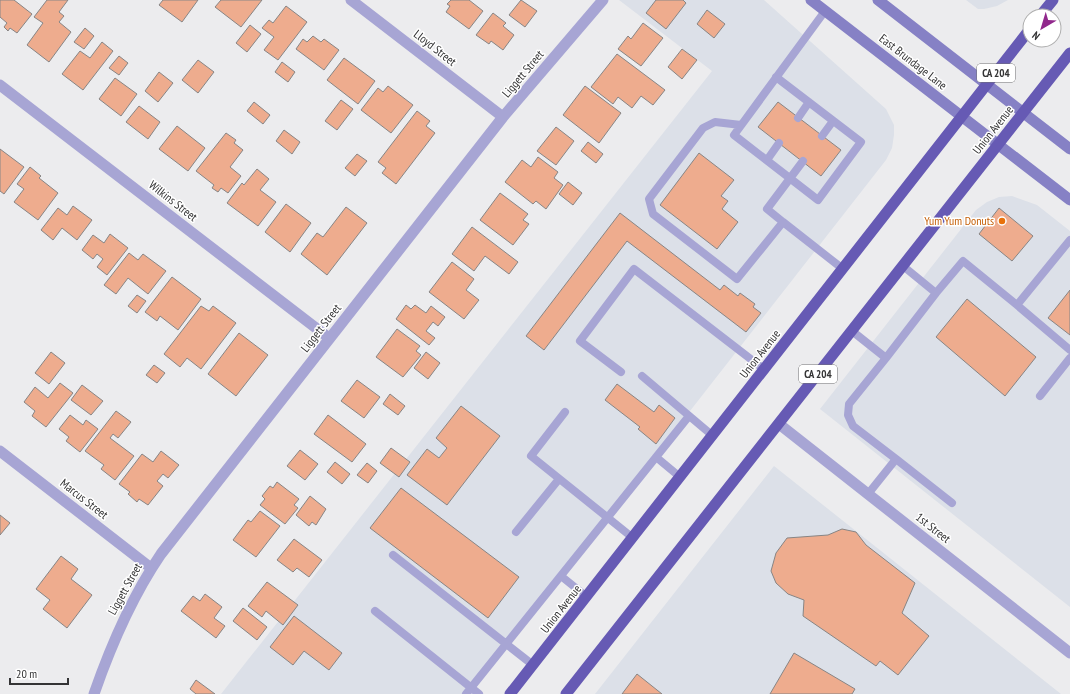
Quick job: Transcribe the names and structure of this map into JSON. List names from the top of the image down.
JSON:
{
  "streets": {
    "highway": ["CA 204", "Union Avenue"],
    "main road": ["East Brundage Lane"],
    "street": [
      "Lloyd Street",
      "Liggett Street",
      "Wilkins Street",
      "Marcus Street",
      "1st Street"
    ]
  },
  "crossings": [
    ["Lloyd Street", "Liggett Street"],
    ["East Brundage Lane", "Union Avenue"],
    ["Liggett Street", "Wilkins Street"],
    ["Liggett Street", "Marcus Street"],
    ["Union Avenue", "1st Street"]
  ],
  "places": ["Yum Yum Donuts"],
  "scale_bar": "20 m",
  "north": "bottom left"
}
